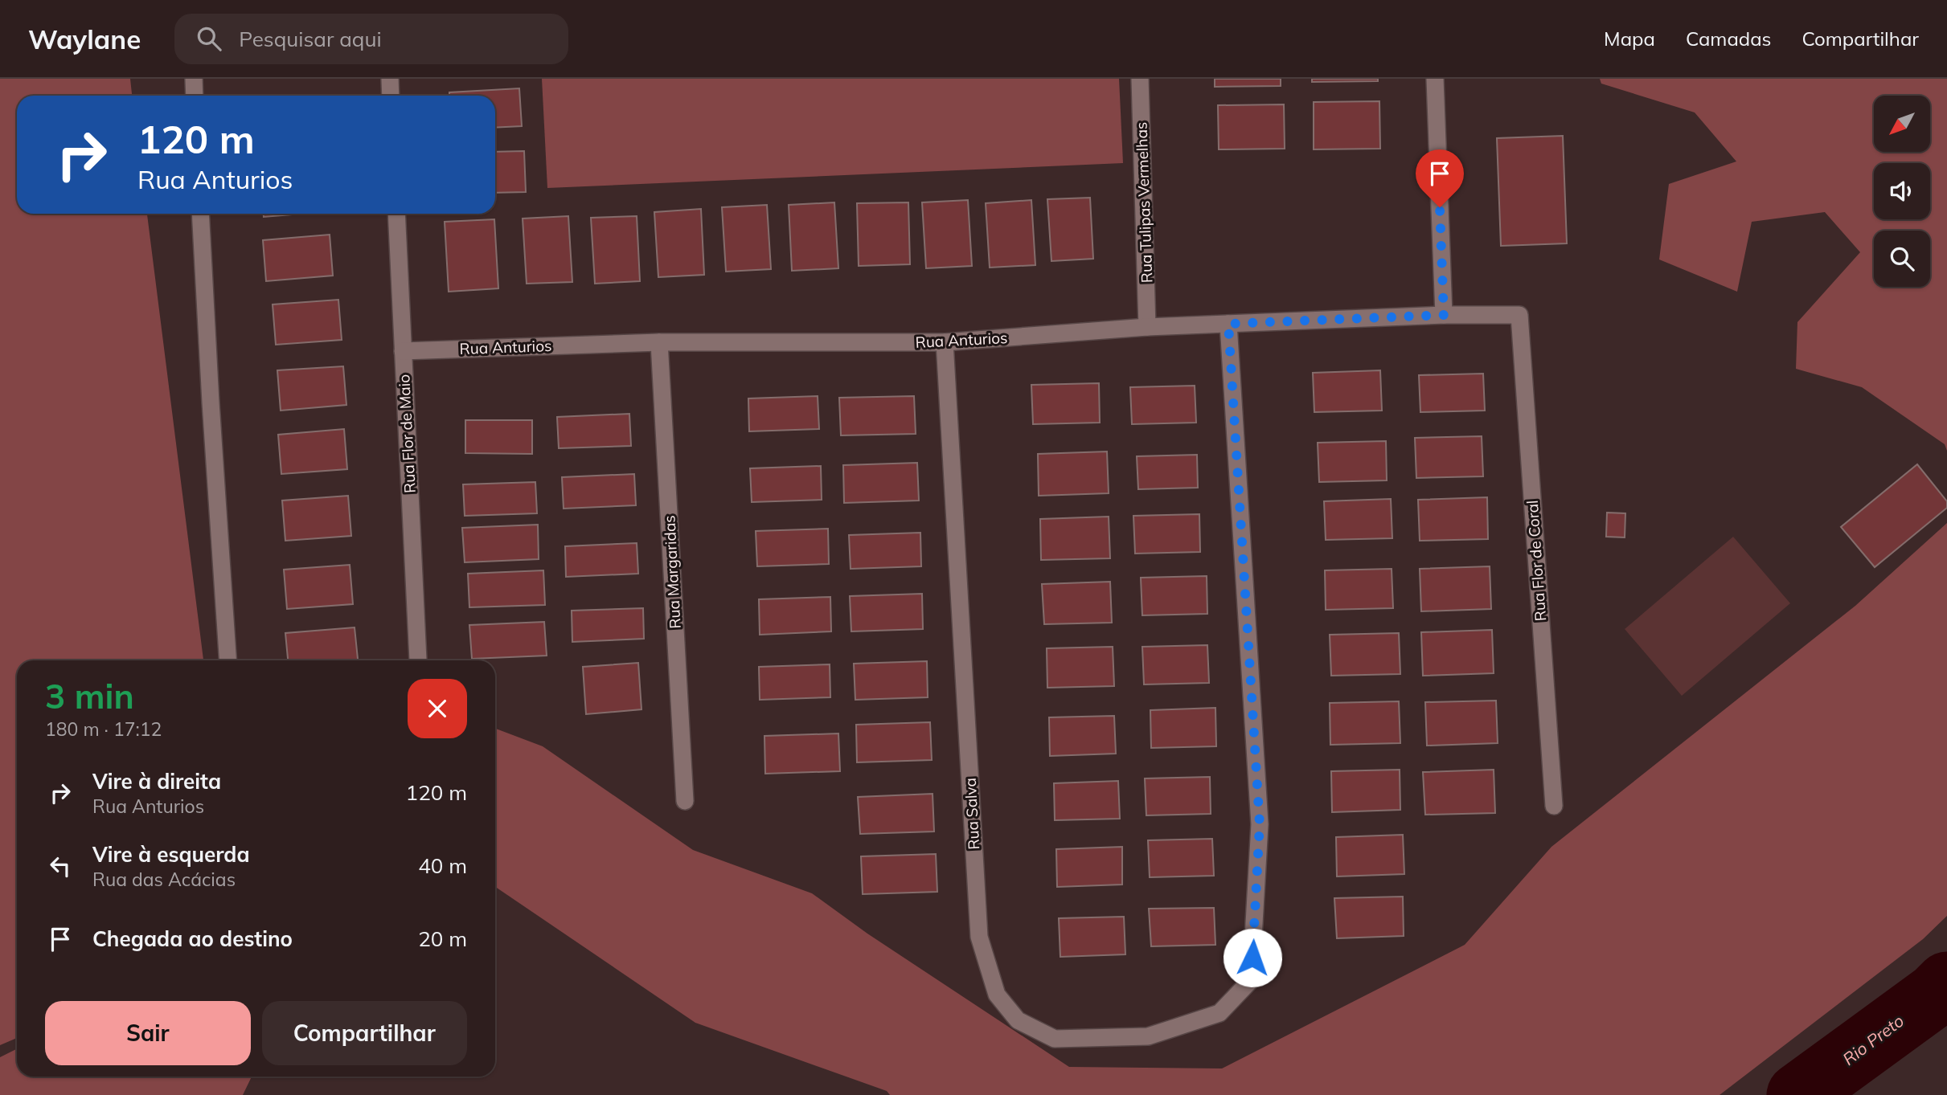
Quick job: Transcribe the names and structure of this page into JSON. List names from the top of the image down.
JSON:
{
  "streets": {
    "street": [
      "Rua Tulipas Vermelhas",
      "Rua Anturios",
      "Rua Flor de Maio",
      "Rua Flor de Coral",
      "Rua Margaridas",
      "Rua Salva"
    ]
  },
  "crossings": [
    ["Rua Tulipas Vermelhas", "Rua Anturios"],
    ["Rua Anturios", "Rua Flor de Maio"],
    ["Rua Anturios", "Rua Flor de Coral"],
    ["Rua Anturios", "Rua Margaridas"],
    ["Rua Anturios", "Rua Salva"]
  ],
  "water": ["Rio Preto"],
  "north": "bottom left",
  "page": {
    "header": "Waylane",
    "search": "Pesquisar aqui",
    "nav": ["Mapa", "Camadas", "Compartilhar"],
    "turn": ["120 m", "Rua Anturios"],
    "heading": ["3 min", "180 m · 17:12"],
    "list": [
      {
        "name": "Vire à direita",
        "note": "Rua Anturios",
        "value": "120 m"
      },
      {
        "name": "Vire à esquerda",
        "note": "Rua das Acácias",
        "value": "40 m"
      },
      {
        "name": "Chegada ao destino",
        "value": "20 m"
      }
    ],
    "buttons": ["Sair", "Compartilhar"]
  }
}
